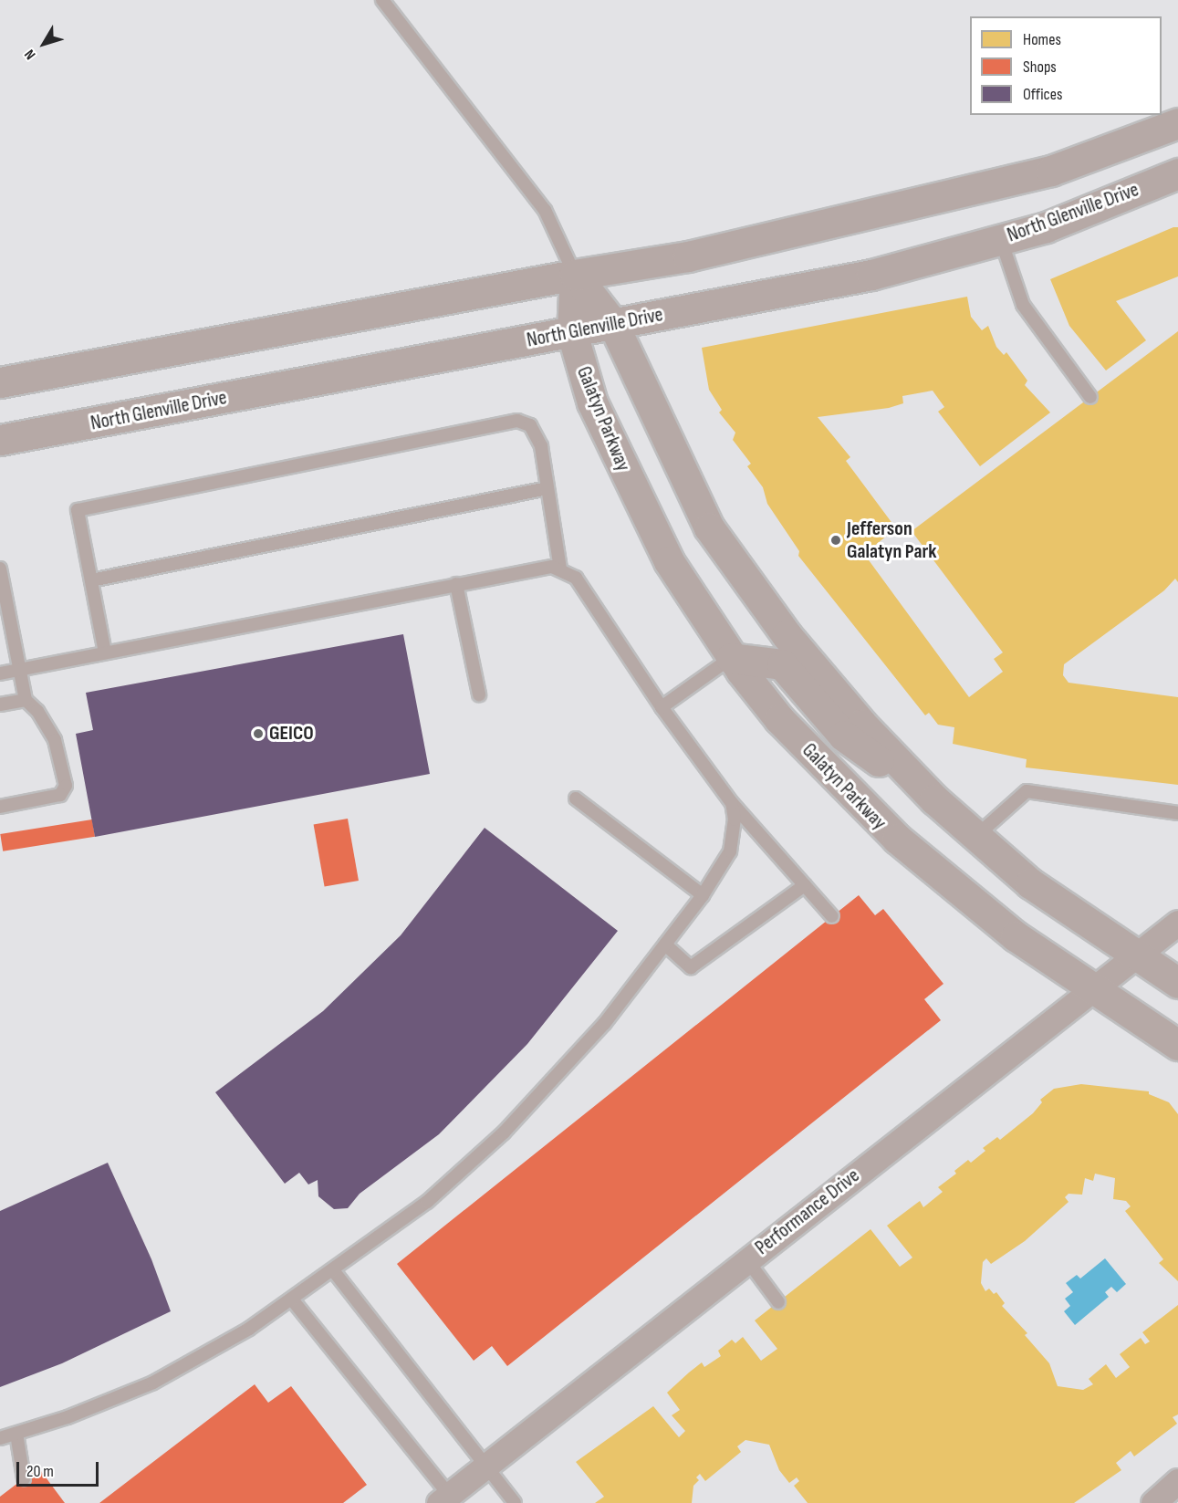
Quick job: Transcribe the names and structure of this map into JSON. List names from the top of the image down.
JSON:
{
  "streets": {
    "street": ["North Glenville Drive", "Galatyn Parkway", "Performance Drive"]
  },
  "crossings": [
    ["North Glenville Drive", "Galatyn Parkway"],
    ["Galatyn Parkway", "Performance Drive"]
  ],
  "places": ["Jefferson Galatyn Park", "GEICO"],
  "legend": ["Homes", "Shops", "Offices"],
  "scale_bar": "20 m",
  "north": "bottom left"
}
